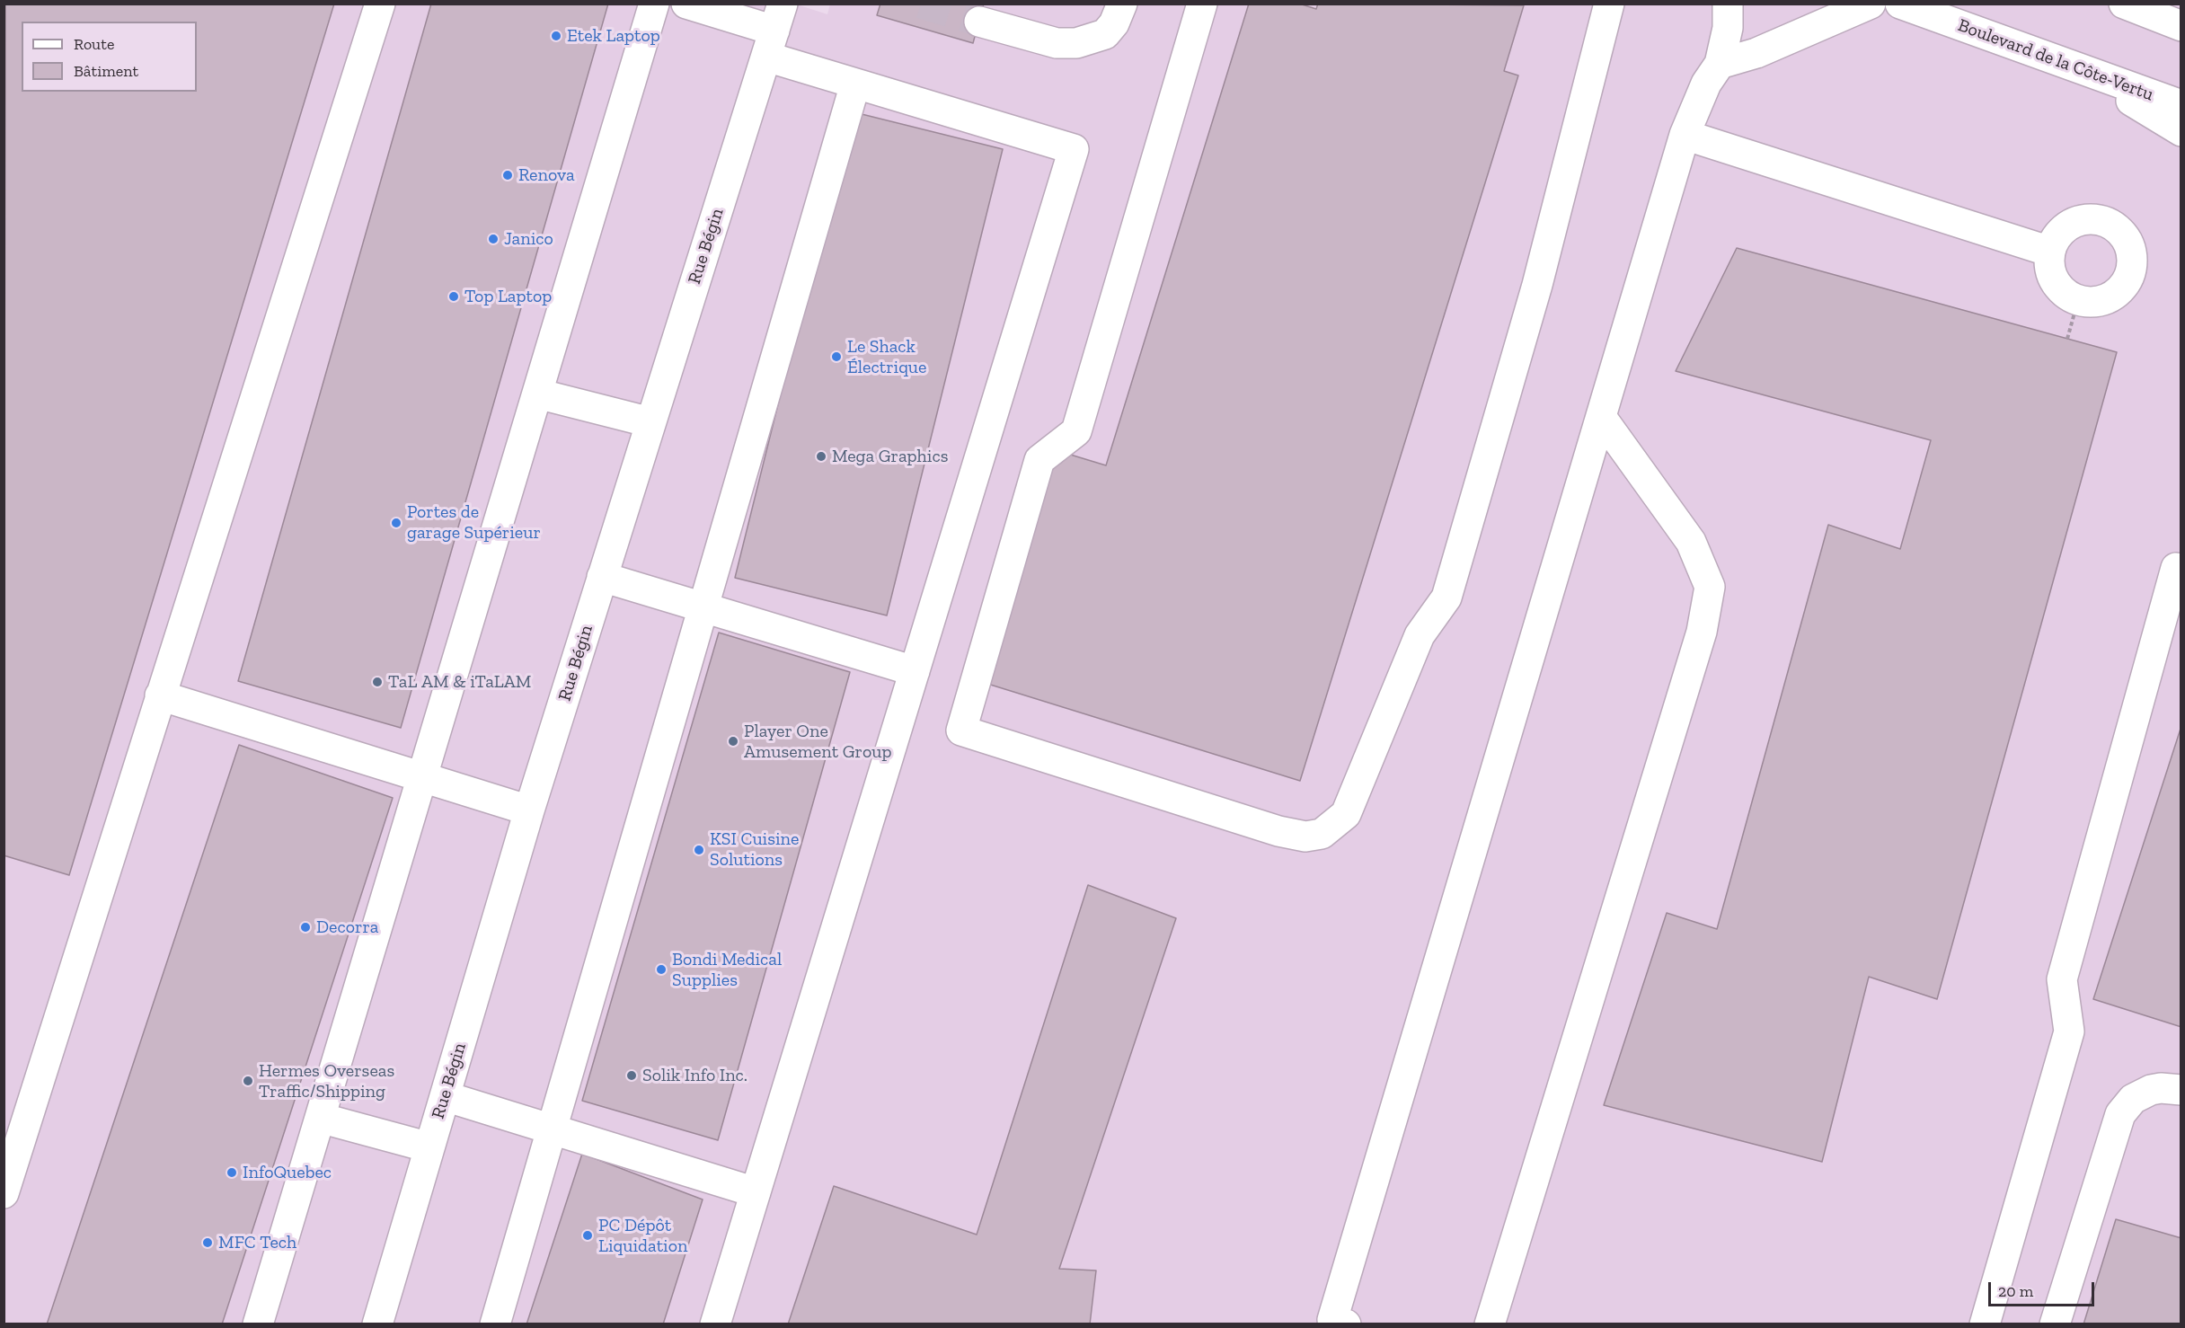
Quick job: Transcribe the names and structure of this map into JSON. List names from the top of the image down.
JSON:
{
  "streets": {
    "street": ["Boulevard de la Côte-Vertu", "Rue Bégin"]
  },
  "places": [
    "Etek Laptop",
    "Renova",
    "Janico",
    "Top Laptop",
    "Le Shack Électrique",
    "Mega Graphics",
    "Portes de garage Supérieur",
    "TaL AM & iTaLAM",
    "Player One Amusement Group",
    "KSI Cuisine Solutions",
    "Decorra",
    "Bondi Medical Supplies",
    "Solik Info Inc.",
    "Hermes Overseas Traffic/Shipping",
    "InfoQuebec",
    "PC Dépôt Liquidation",
    "MFC Tech"
  ],
  "legend": ["Route", "Bâtiment"],
  "scale_bar": "20 m"
}
